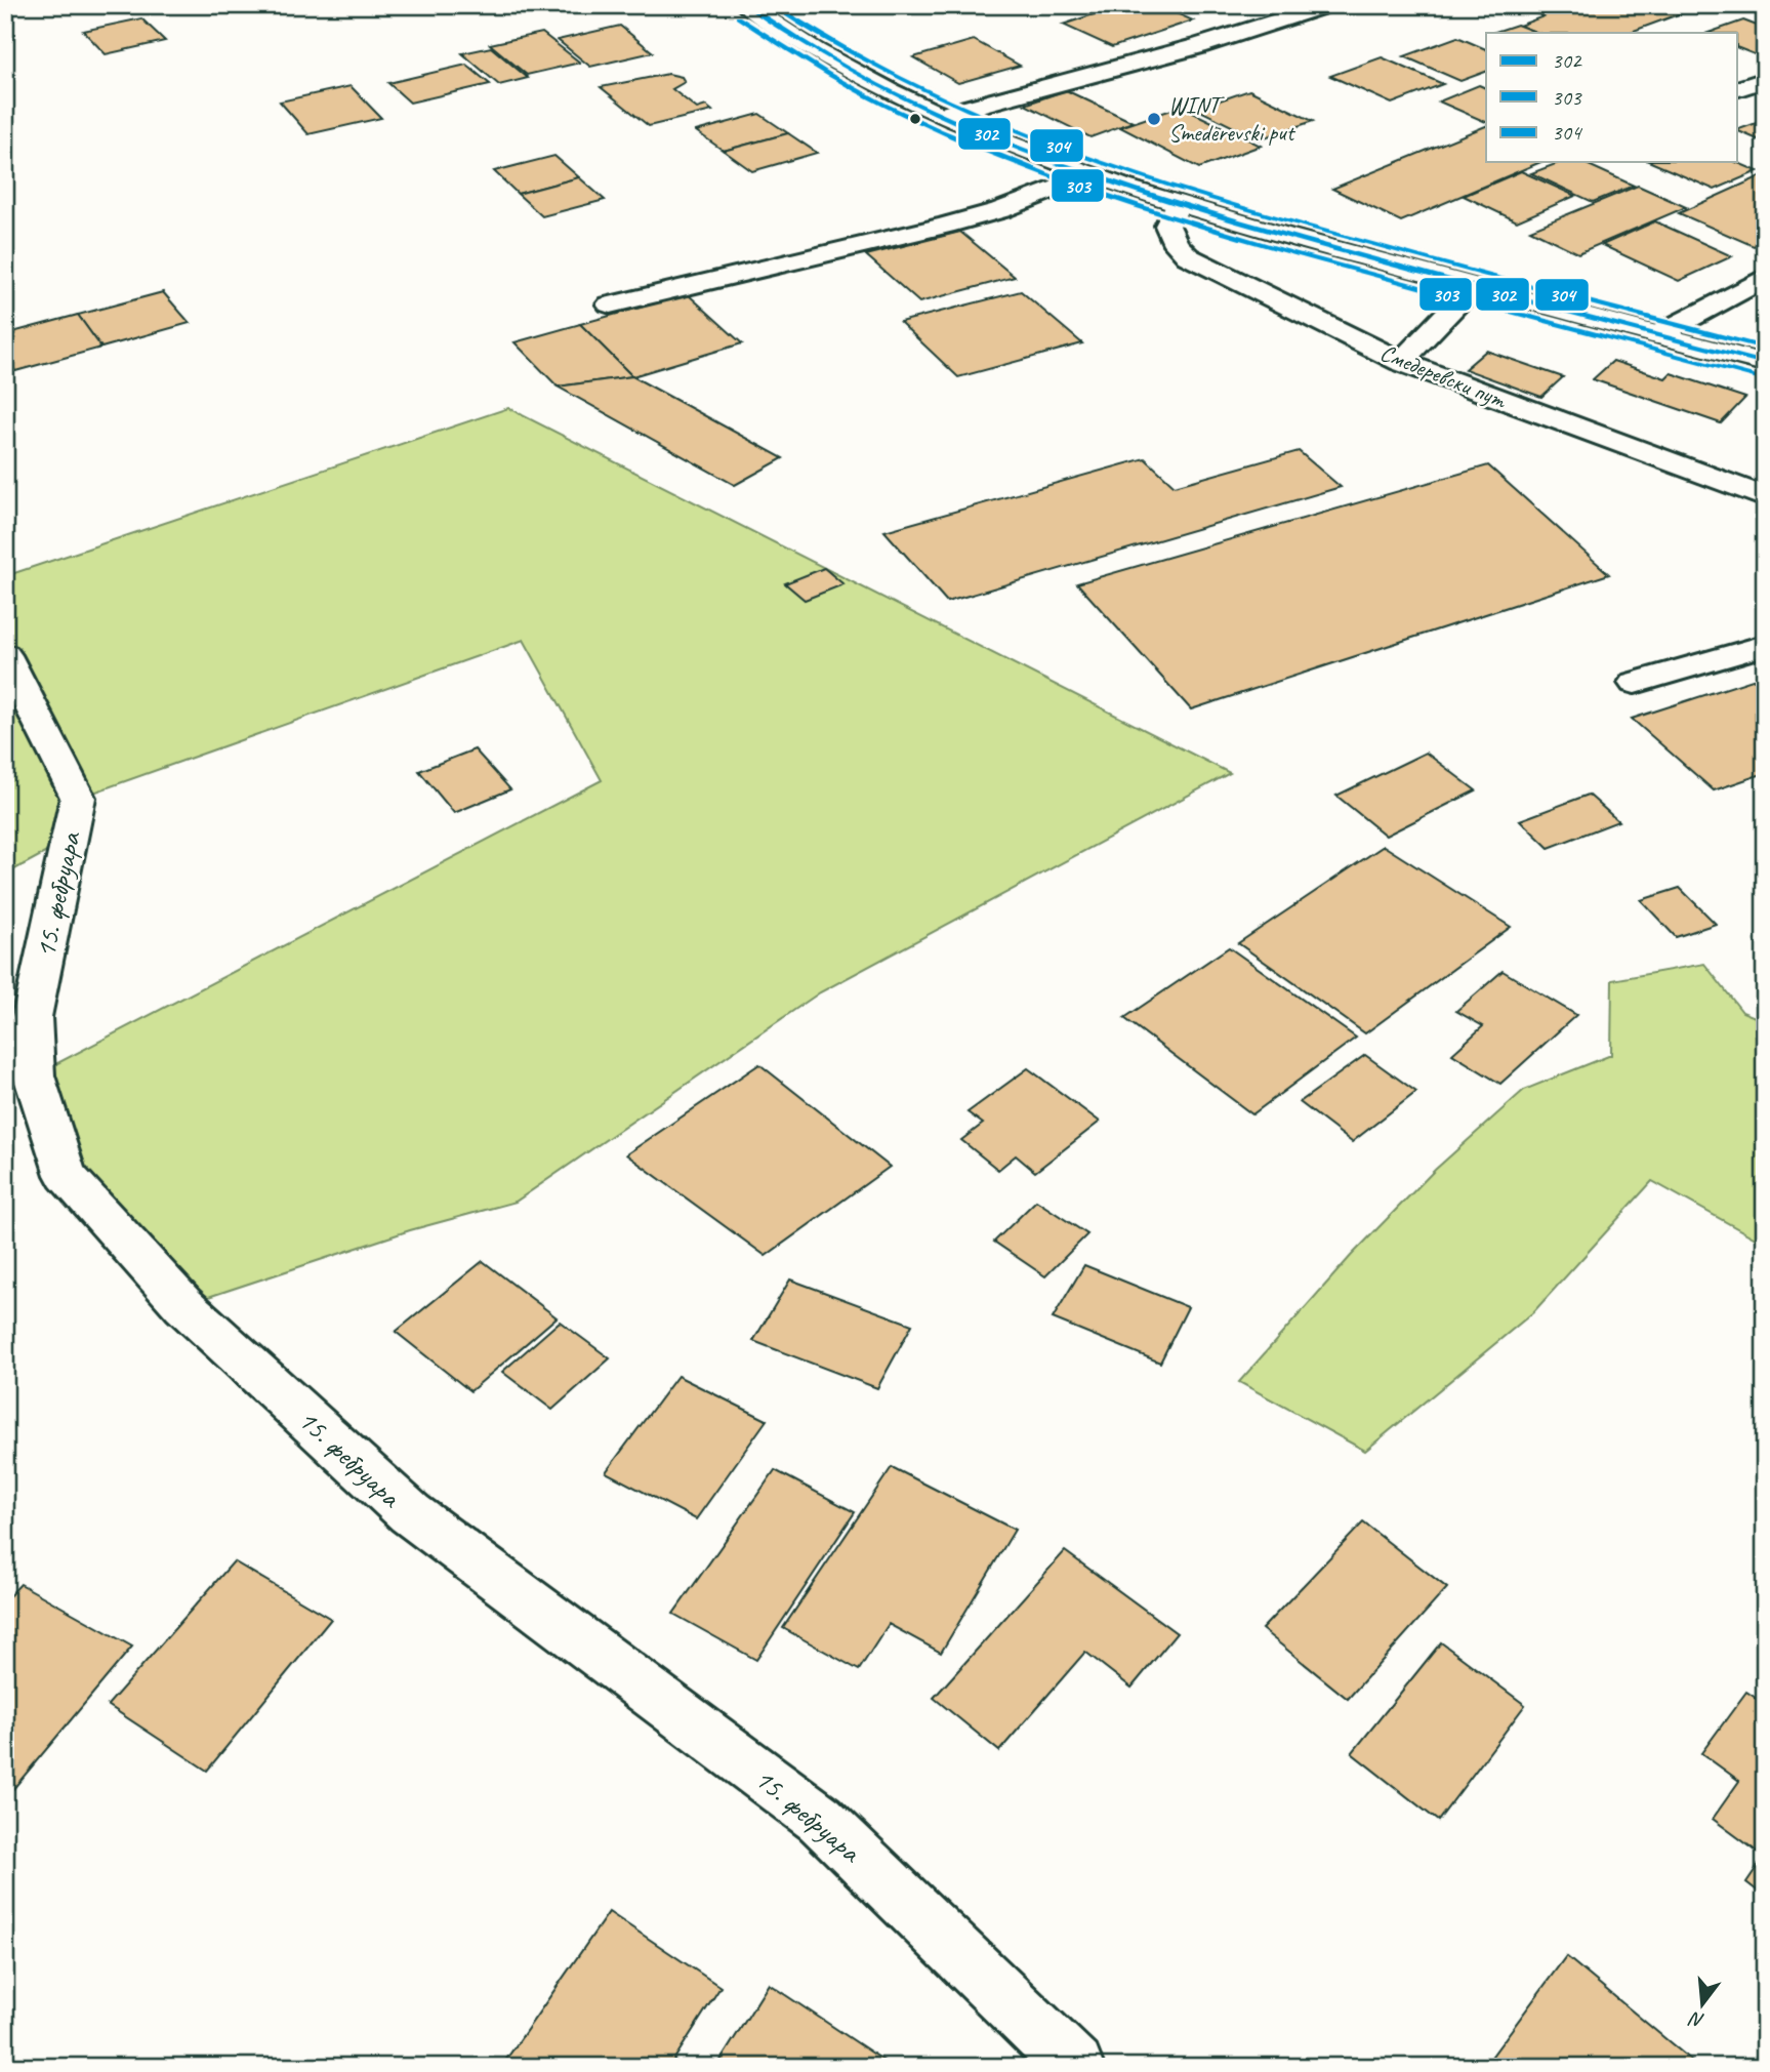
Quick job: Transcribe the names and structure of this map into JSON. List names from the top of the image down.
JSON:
{
  "streets": {
    "street": ["Смедеревски пут", "15. фебруара"]
  },
  "places": ["WINT Smederevski put"],
  "lines": ["transit line 302", "transit line 304", "transit line 303"],
  "legend": ["302", "303", "304"],
  "north": "bottom"
}
